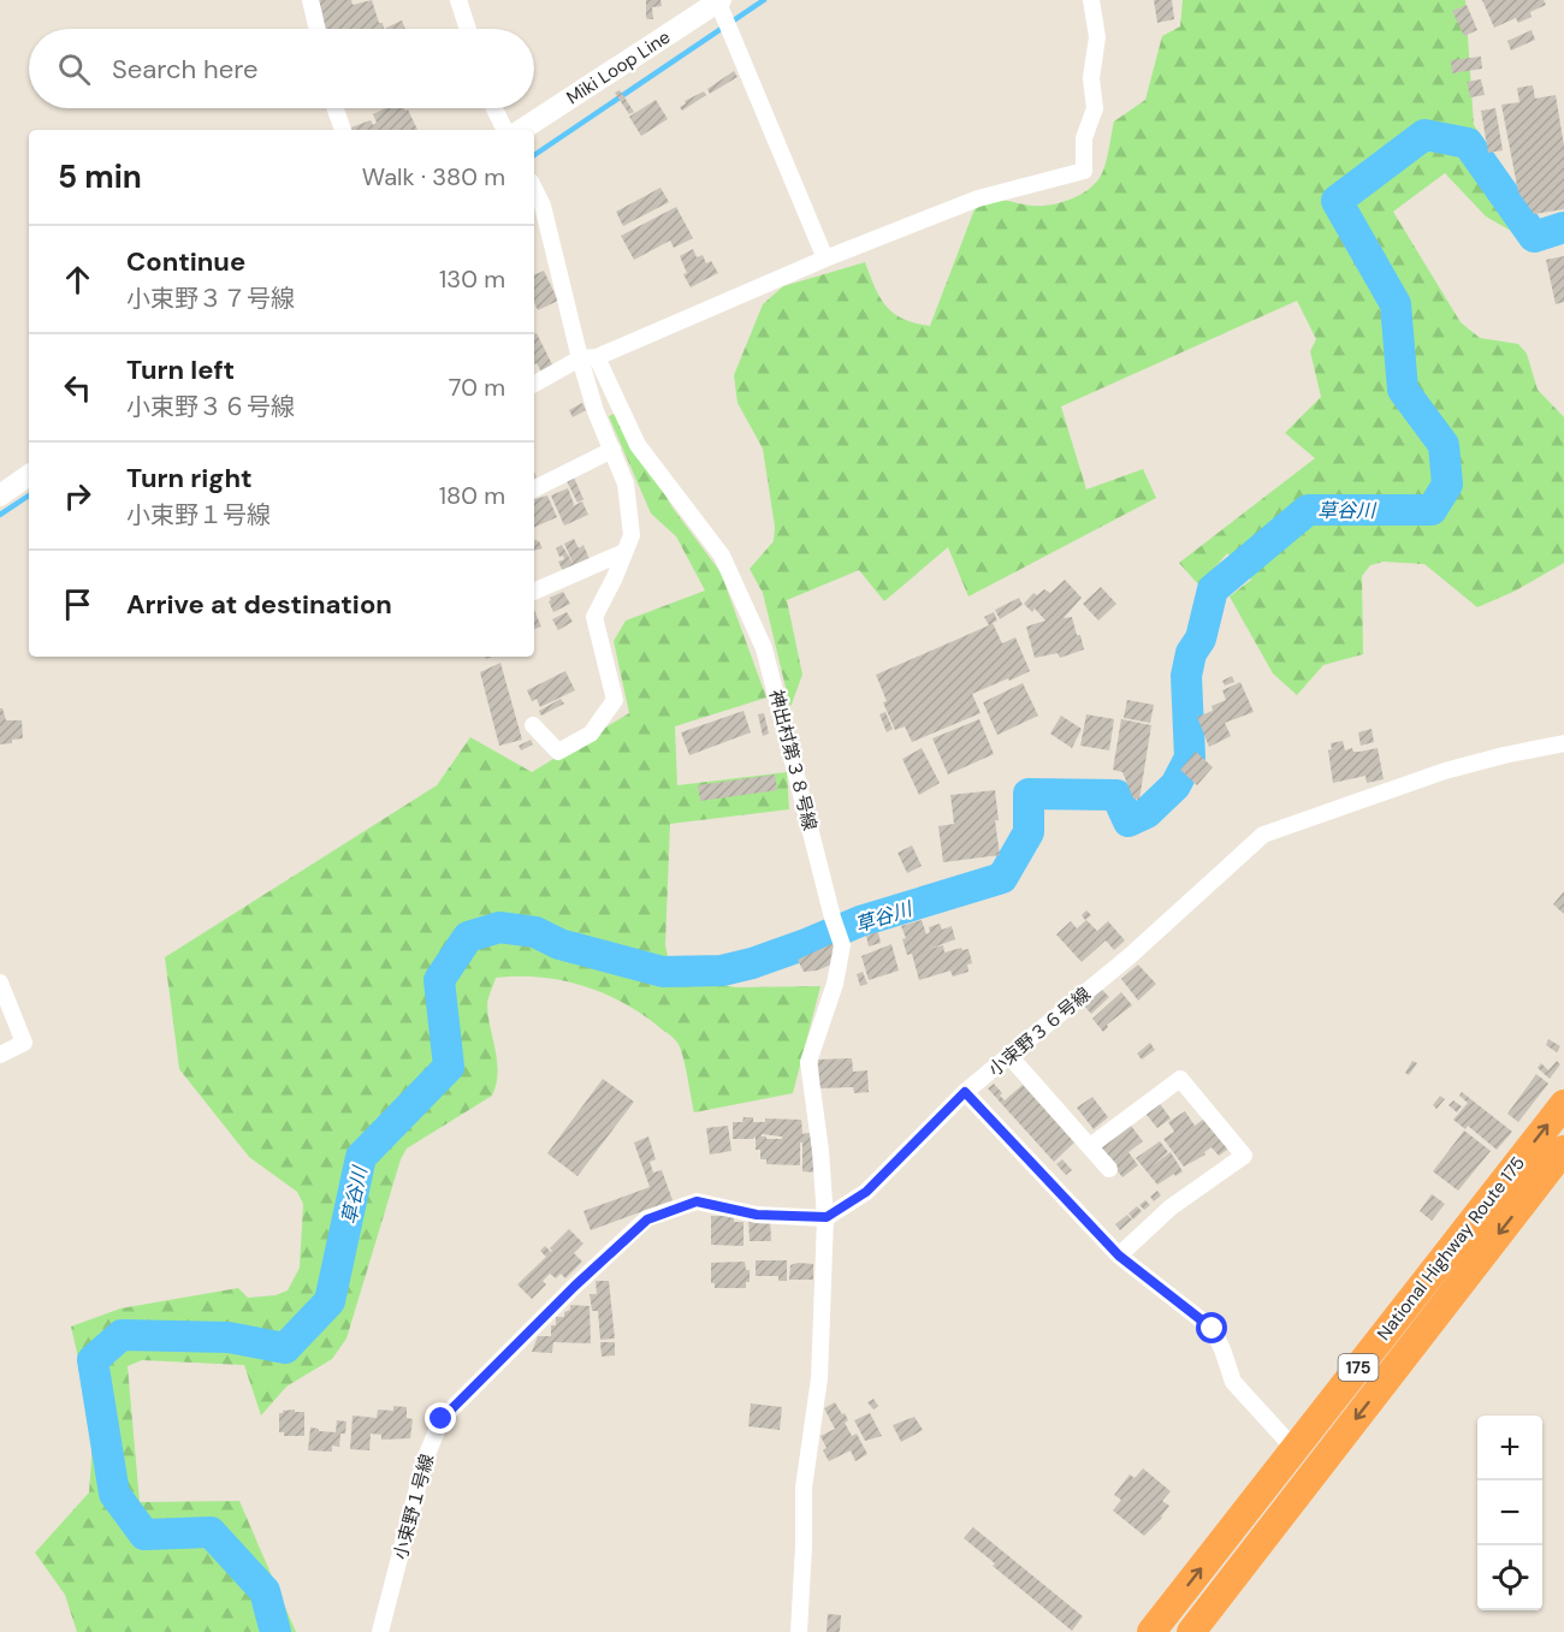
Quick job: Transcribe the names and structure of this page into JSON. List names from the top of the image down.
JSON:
{
  "streets": {
    "highway": ["National Highway Route 175", "175"],
    "main road": ["Miki Loop Line"],
    "street": ["神出村第３８号線", "小束野３６号線", "小束野１号線"]
  },
  "crossings": [
    ["神出村第３８号線", "小束野３６号線"],
    ["神出村第３８号線", "小束野１号線"],
    ["小束野３６号線", "小束野１号線"]
  ],
  "water": ["草谷川"],
  "page": {
    "search": "Search here",
    "heading": ["5 min", "Walk · 380 m"],
    "list": [
      ["Continue", "小束野３７号線", "130 m"],
      ["Turn left", "小束野３６号線", "70 m"],
      ["Turn right", "小束野１号線", "180 m"],
      "Arrive at destination"
    ],
    "map_buttons": ["+", "−"]
  }
}
